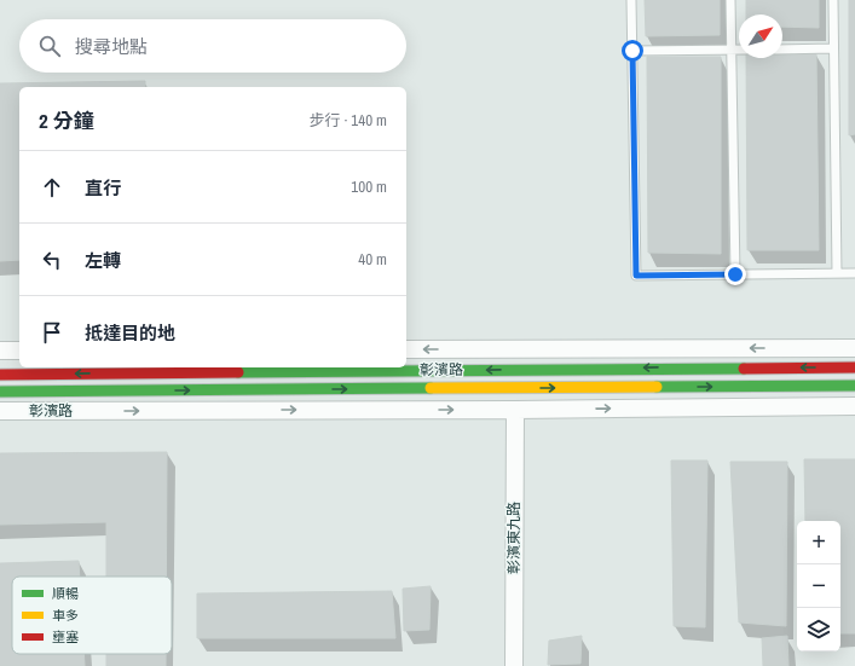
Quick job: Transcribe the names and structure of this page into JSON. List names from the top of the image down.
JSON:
{
  "streets": {
    "street": ["彰濱路", "彰濱東九路"]
  },
  "crossings": [
    ["彰濱路", "彰濱東九路"]
  ],
  "legend": ["順暢", "車多", "壅塞"],
  "north": "top right",
  "page": {
    "search": "搜尋地點",
    "heading": ["2 分鐘", "步行 · 140 m"],
    "list": [
      ["直行", "100 m"],
      ["左轉", "40 m"],
      "抵達目的地"
    ],
    "map_buttons": ["+", "−"]
  }
}
